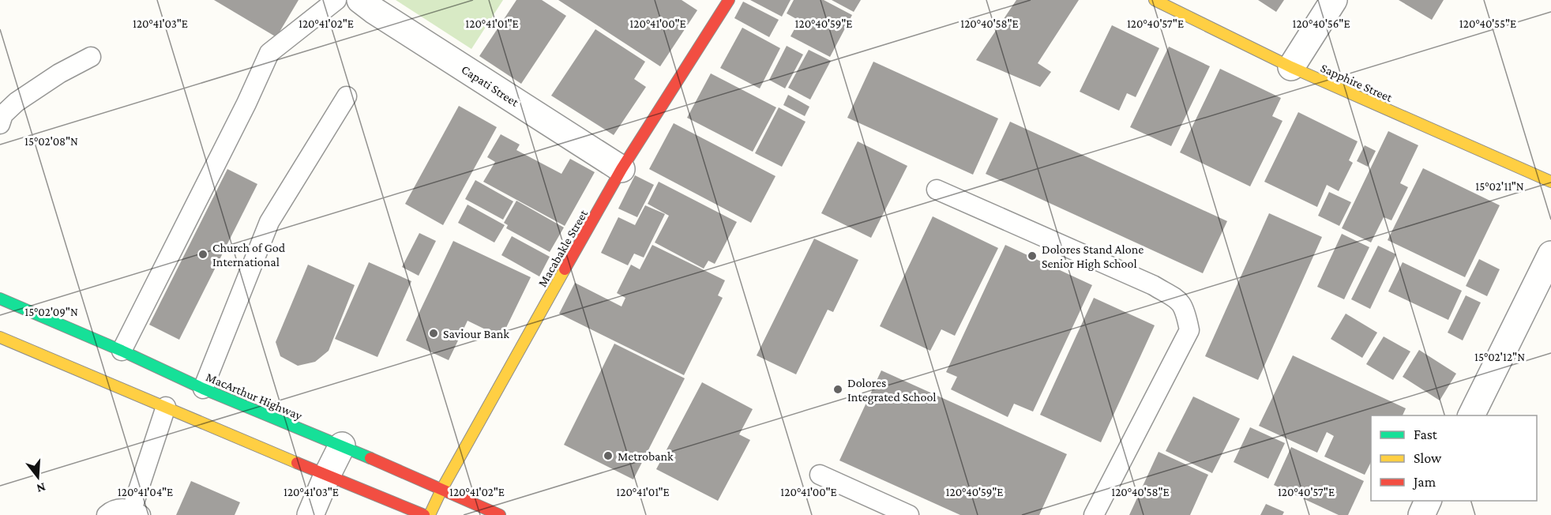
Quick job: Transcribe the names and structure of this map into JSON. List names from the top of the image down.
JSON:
{
  "streets": {
    "main road": ["Sapphire Street", "Macabakle Street", "MacArthur Highway"],
    "street": ["Capati Street"]
  },
  "crossings": [
    ["Capati Street", "Macabakle Street"],
    ["Macabakle Street", "MacArthur Highway"]
  ],
  "places": [
    "Church of God International",
    "Dolores Stand Alone Senior High School",
    "Saviour Bank",
    "Dolores Integrated School",
    "Metrobank"
  ],
  "legend": ["Fast", "Slow", "Jam"],
  "north": "bottom",
  "coordinates": [
    "120°41'03\"E",
    "120°41'02\"E",
    "120°41'01\"E",
    "120°41'00\"E",
    "120°40'59\"E",
    "120°40'58\"E",
    "120°40'57\"E",
    "120°40'56\"E",
    "120°40'55\"E",
    "15°02'08\"N",
    "15°02'11\"N",
    "15°02'09\"N",
    "15°02'12\"N",
    "120°41'04\"E"
  ]
}
